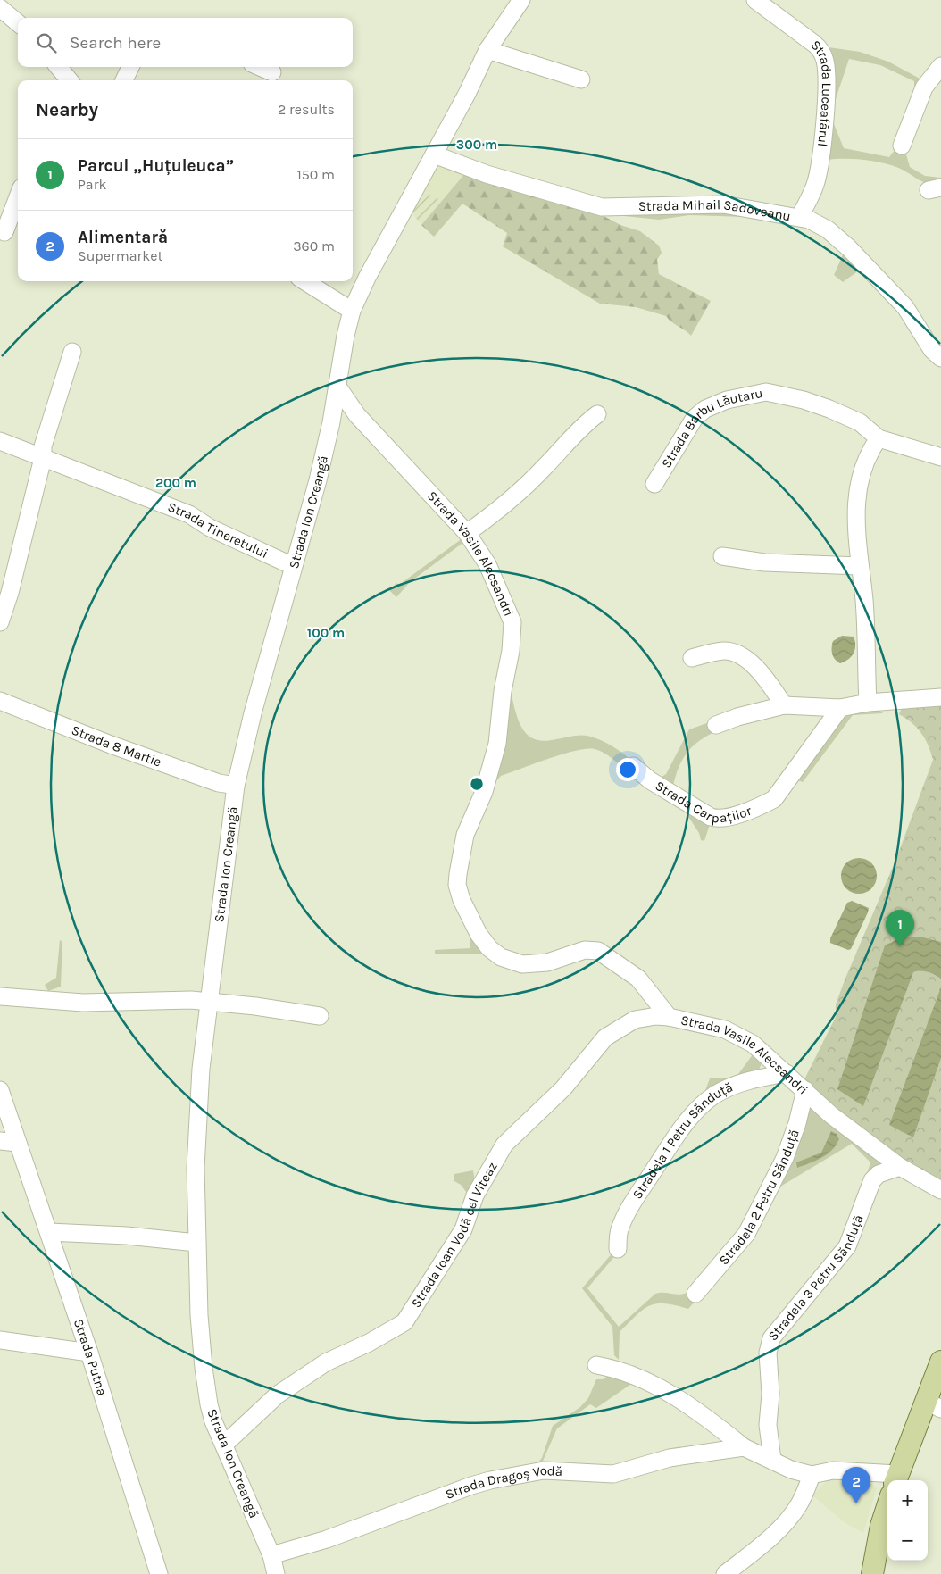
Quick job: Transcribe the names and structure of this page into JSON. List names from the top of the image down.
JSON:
{
  "streets": {
    "street": [
      "Strada Luceafărul",
      "Strada Mihail Sadoveanu",
      "Strada Barbu Lăutaru",
      "Strada Ion Creangă",
      "Strada Tineretului",
      "Strada Vasile Alecsandri",
      "Strada 8 Martie",
      "Strada Carpaților",
      "Stradela 1 Petru Sănduță",
      "Stradela 2 Petru Sănduță",
      "Strada Ioan Vodă cel Viteaz",
      "Stradela 3 Petru Sănduță",
      "Strada Putna",
      "Strada Dragoș Vodă"
    ]
  },
  "crossings": [
    ["Strada Luceafărul", "Strada Mihail Sadoveanu"],
    ["Strada Mihail Sadoveanu", "Strada Ion Creangă"],
    ["Strada Ion Creangă", "Strada Tineretului"],
    ["Strada Ion Creangă", "Strada Vasile Alecsandri"],
    ["Strada Ion Creangă", "Strada 8 Martie"],
    ["Strada Ion Creangă", "Strada Ioan Vodă cel Viteaz"],
    ["Strada Ion Creangă", "Strada Dragoș Vodă"],
    ["Strada Vasile Alecsandri", "Stradela 1 Petru Sănduță"],
    ["Strada Vasile Alecsandri", "Stradela 2 Petru Sănduță"],
    ["Strada Vasile Alecsandri", "Strada Ioan Vodă cel Viteaz"],
    ["Strada Vasile Alecsandri", "Stradela 3 Petru Sănduță"]
  ],
  "page": {
    "search": "Search here",
    "heading": ["Nearby", "2 results"],
    "list": [
      {
        "mark": "1",
        "name": "Parcul „Huțuleuca”",
        "note": "Park",
        "value": "150 m"
      },
      {
        "mark": "2",
        "name": "Alimentară",
        "note": "Supermarket",
        "value": "360 m"
      }
    ],
    "pins": ["1", "2"],
    "map_buttons": ["+", "−"]
  },
  "rings": ["300 m", "200 m", "100 m"]
}
